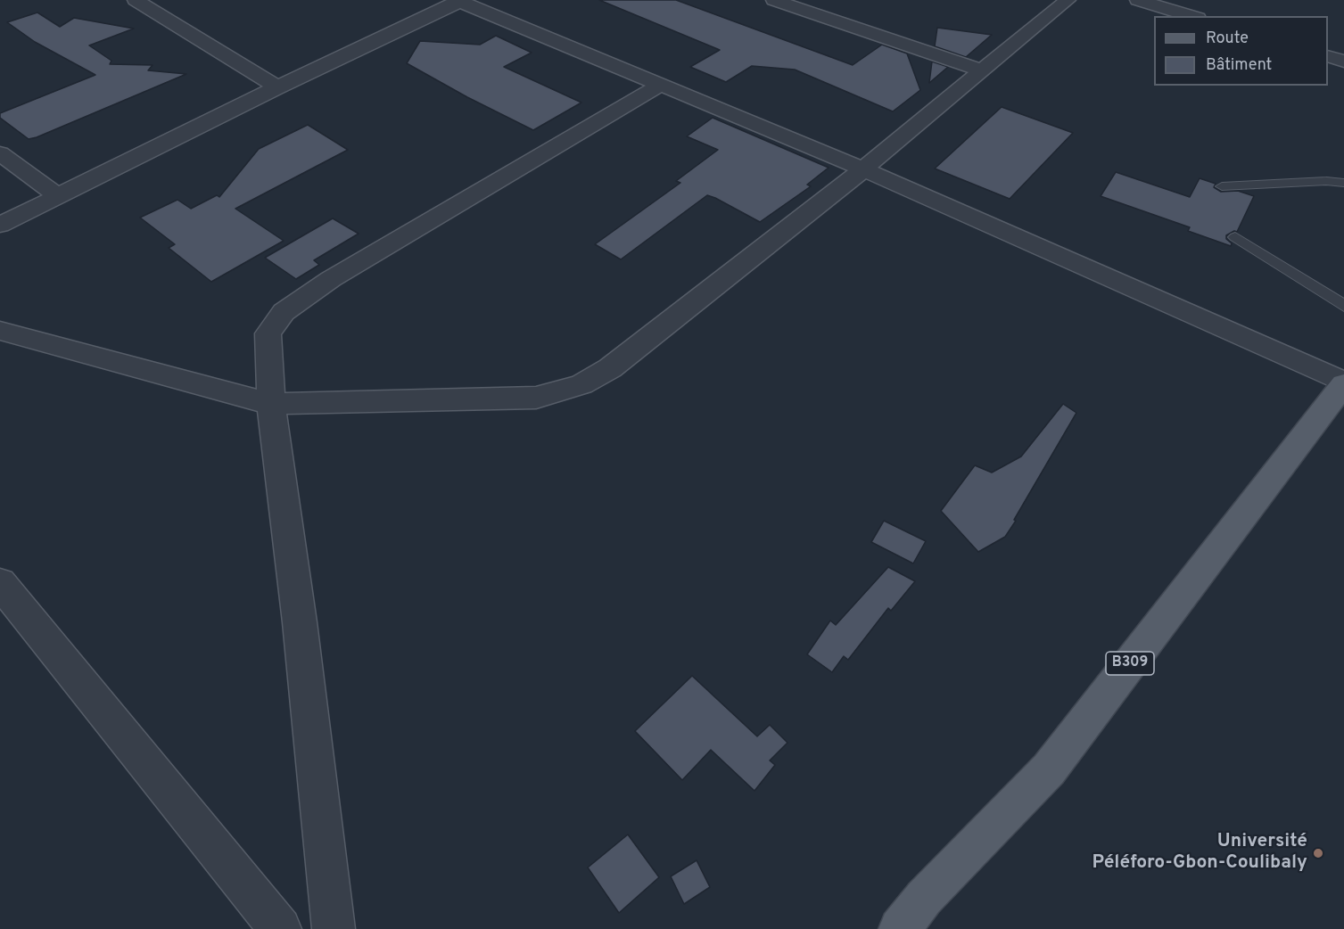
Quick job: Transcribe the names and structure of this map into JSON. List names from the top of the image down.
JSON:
{
  "streets": {
    "main road": ["B309"]
  },
  "places": ["Université Péléforo-Gbon-Coulibaly"],
  "legend": ["Route", "Bâtiment"]
}
